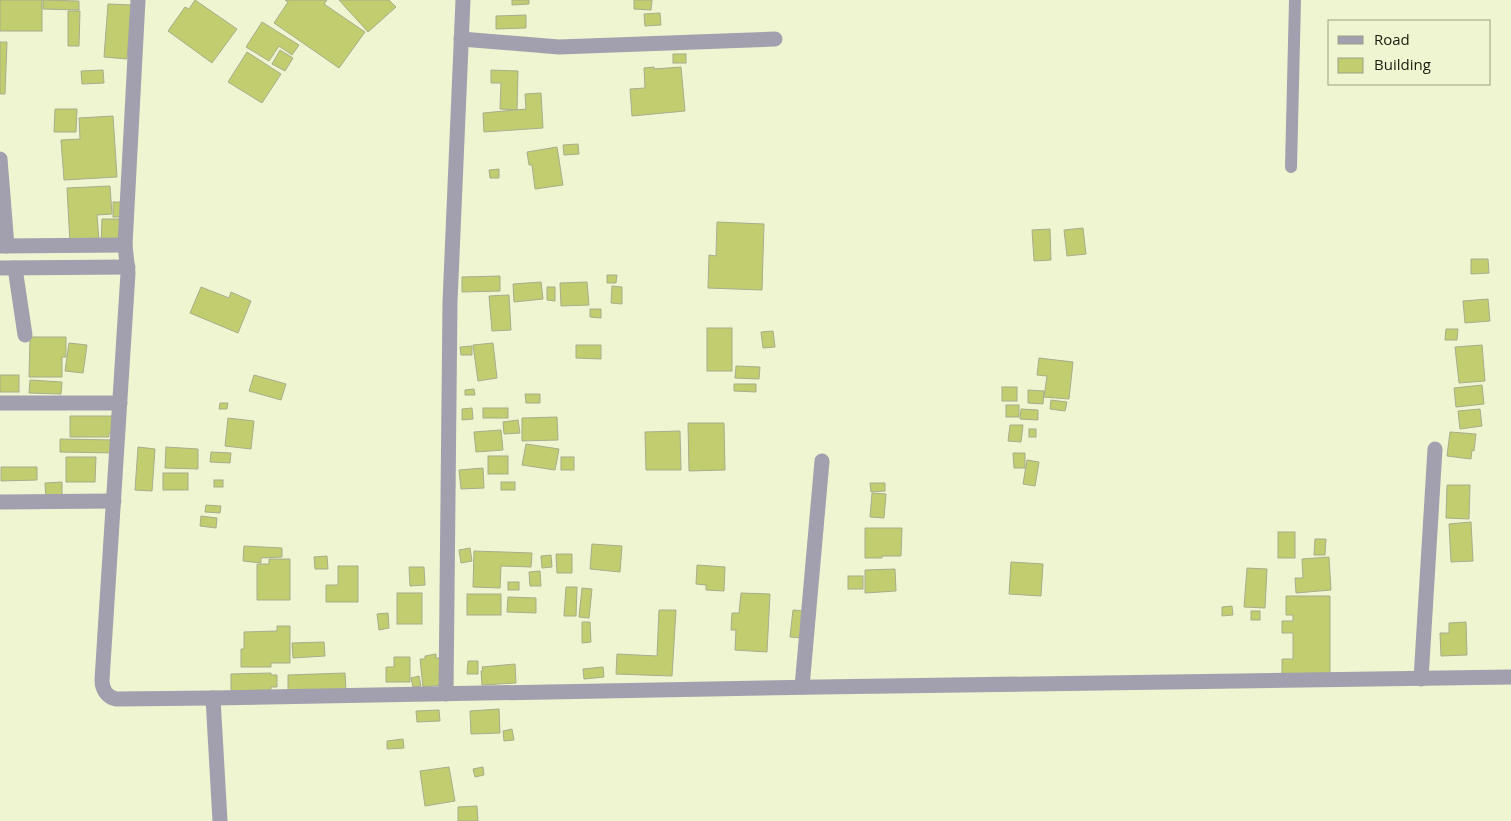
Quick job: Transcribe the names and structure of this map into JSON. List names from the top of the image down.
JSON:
{
  "legend": ["Road", "Building"]
}
